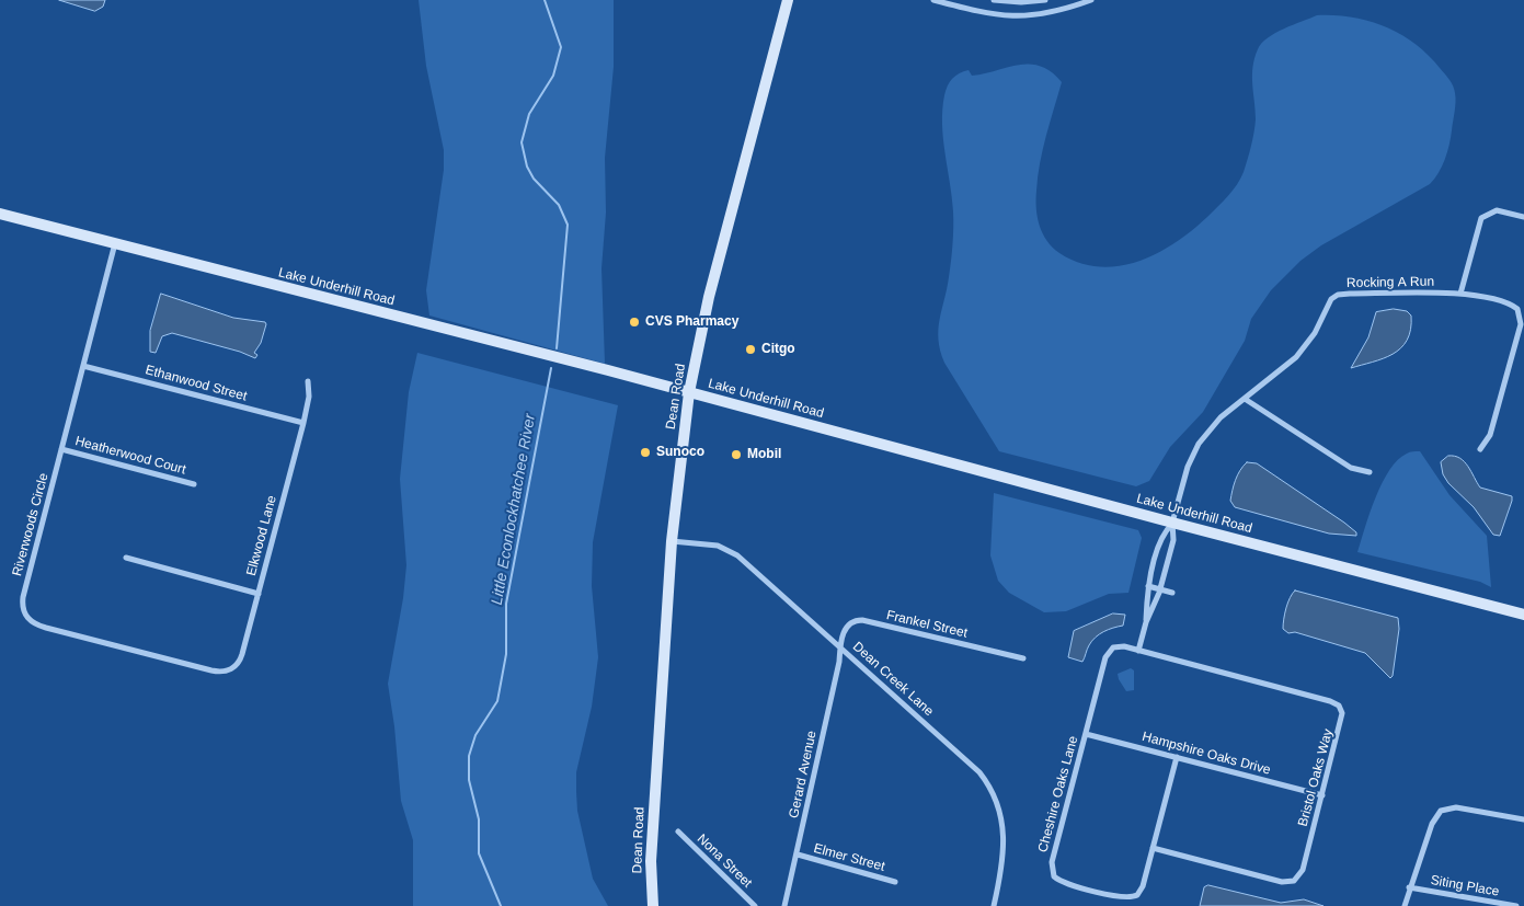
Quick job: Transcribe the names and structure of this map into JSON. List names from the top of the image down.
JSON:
{
  "streets": {
    "street": [
      "Rocking A Run",
      "Lake Underhill Road",
      "Ethanwood Street",
      "Dean Road",
      "Heatherwood Court",
      "Riverwoods Circle",
      "Elkwood Lane",
      "Frankel Street",
      "Dean Creek Lane",
      "Hampshire Oaks Drive",
      "Gerard Avenue",
      "Bristol Oaks Way",
      "Cheshire Oaks Lane",
      "Elmer Street",
      "Nona Street",
      "Siting Place"
    ]
  },
  "crossings": [
    ["Rocking A Run", "Lake Underhill Road"],
    ["Rocking A Run", "Bristol Oaks Way"],
    ["Rocking A Run", "Cheshire Oaks Lane"],
    ["Lake Underhill Road", "Dean Road"],
    ["Lake Underhill Road", "Riverwoods Circle"],
    ["Ethanwood Street", "Riverwoods Circle"],
    ["Ethanwood Street", "Elkwood Lane"],
    ["Dean Road", "Dean Creek Lane"],
    ["Heatherwood Court", "Riverwoods Circle"],
    ["Riverwoods Circle", "Elkwood Lane"],
    ["Frankel Street", "Dean Creek Lane"],
    ["Frankel Street", "Gerard Avenue"],
    ["Dean Creek Lane", "Gerard Avenue"],
    ["Hampshire Oaks Drive", "Bristol Oaks Way"],
    ["Hampshire Oaks Drive", "Cheshire Oaks Lane"],
    ["Gerard Avenue", "Elmer Street"],
    ["Bristol Oaks Way", "Cheshire Oaks Lane"]
  ],
  "water": ["Little Econlockhatchee River"],
  "places": [
    "CVS Pharmacy",
    "Citgo",
    "Sunoco",
    "Mobil"
  ]
}
